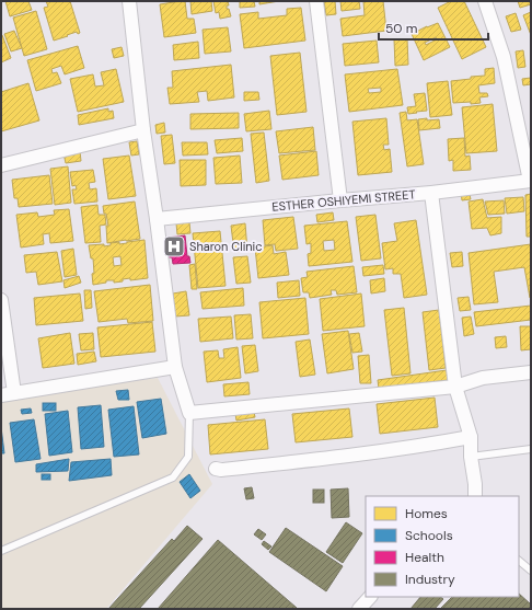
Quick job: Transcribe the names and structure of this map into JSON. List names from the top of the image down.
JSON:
{
  "streets": {
    "street": ["ESTHER OSHIYEMI STREET"]
  },
  "places": {
    "hospital": ["Sharon Clinic"]
  },
  "legend": [
    "Homes",
    "Schools",
    "Health",
    "Industry"
  ],
  "scale_bar": "50 m"
}
